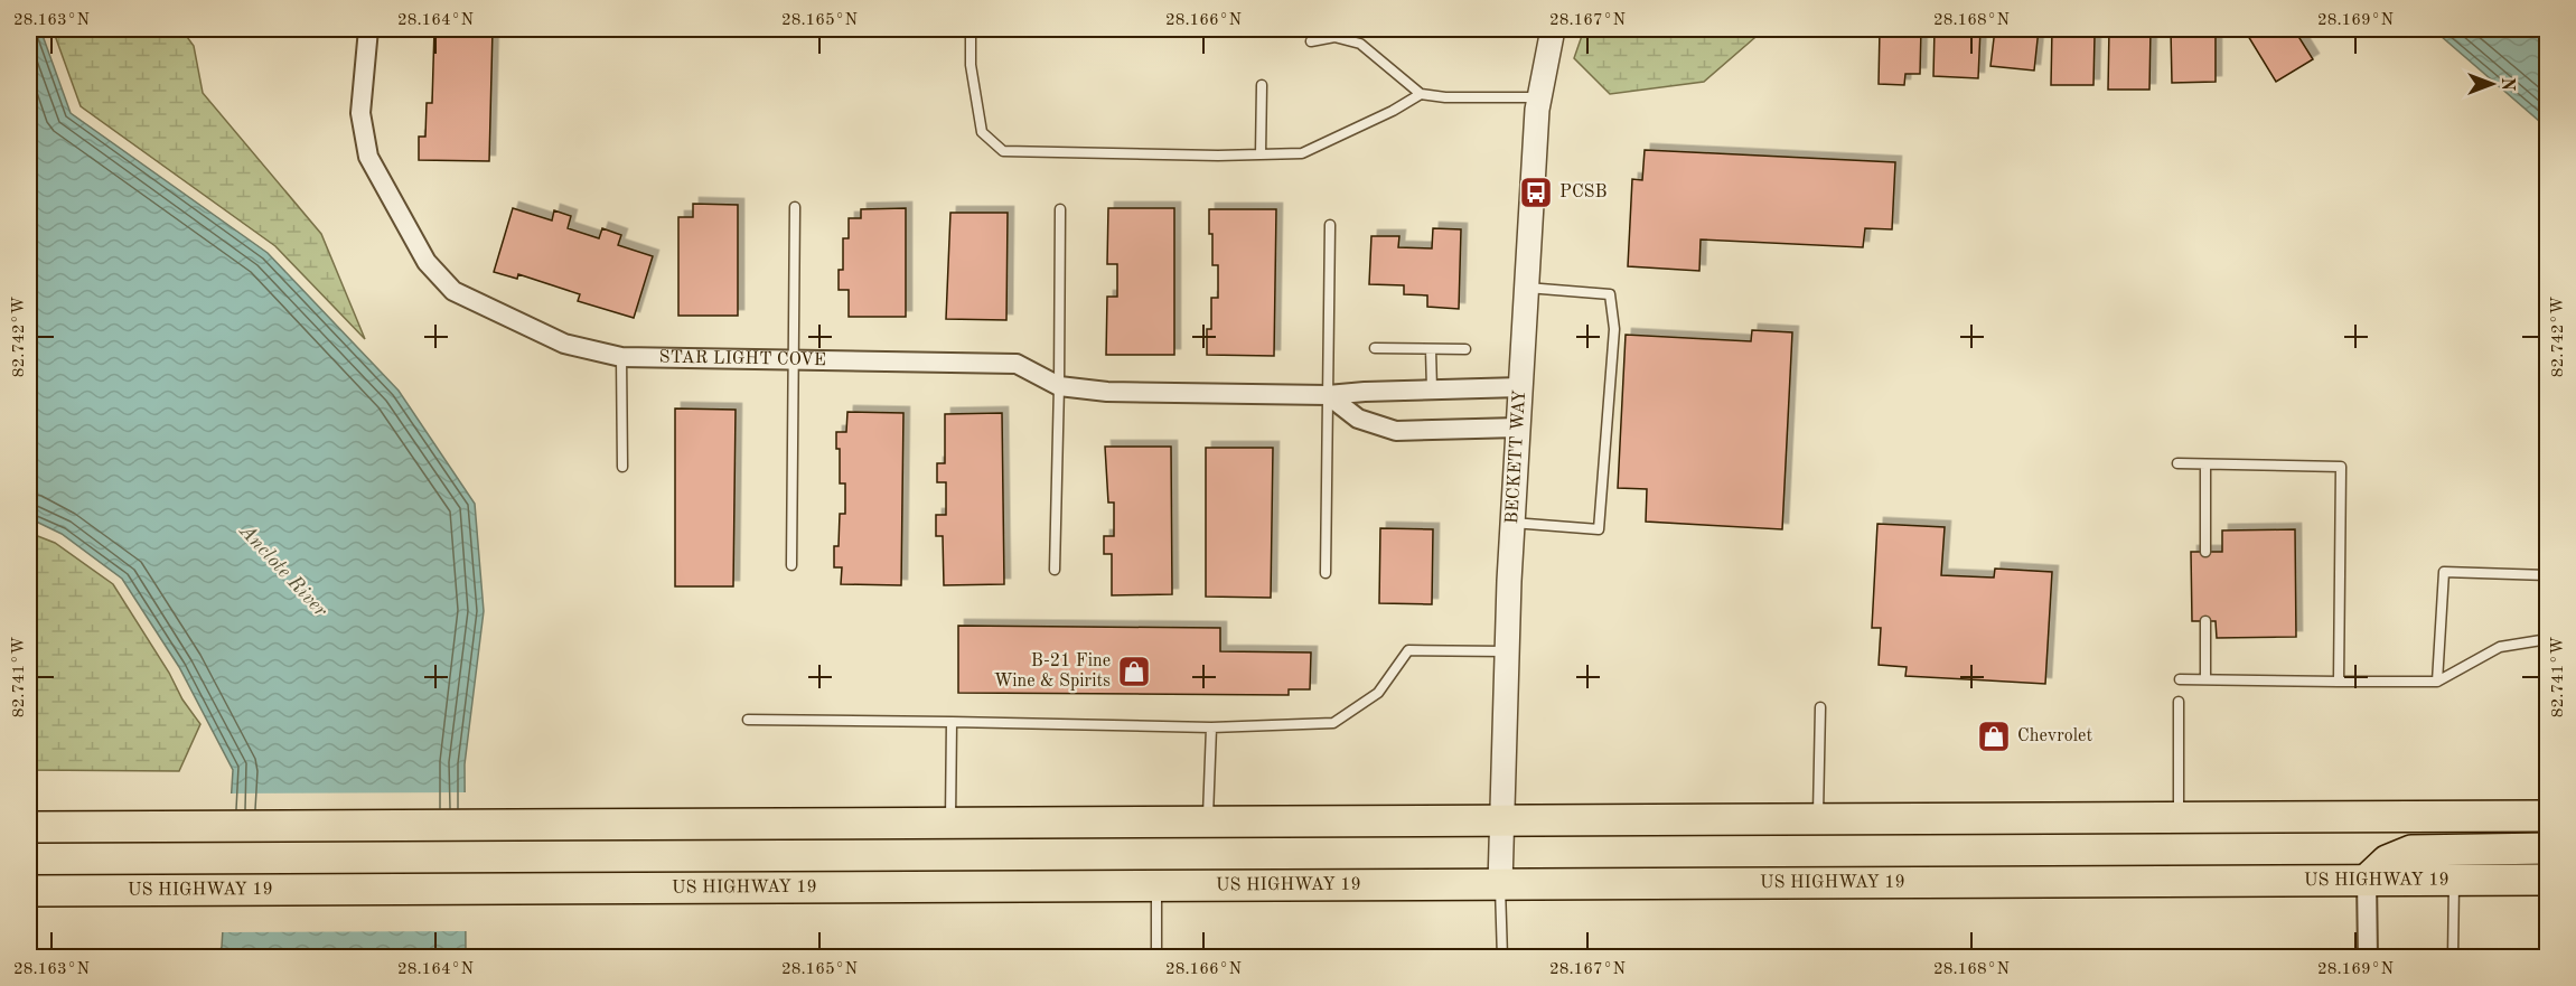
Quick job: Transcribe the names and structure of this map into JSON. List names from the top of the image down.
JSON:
{
  "streets": {
    "highway": ["US HIGHWAY 19"],
    "street": ["STAR LIGHT COVE", "BECKETT WAY"]
  },
  "crossings": [
    ["STAR LIGHT COVE", "BECKETT WAY"],
    ["BECKETT WAY", "US HIGHWAY 19"]
  ],
  "water": ["Anclote River"],
  "places": {
    "bus stop": ["PCSB"],
    "shop": ["B-21 Fine Wine & Spirits", "Chevrolet"]
  },
  "north": "right",
  "coordinates": [
    "28.163°N",
    "28.164°N",
    "28.165°N",
    "28.166°N",
    "28.167°N",
    "28.168°N",
    "28.169°N",
    "82.742°W",
    "82.741°W"
  ]
}
